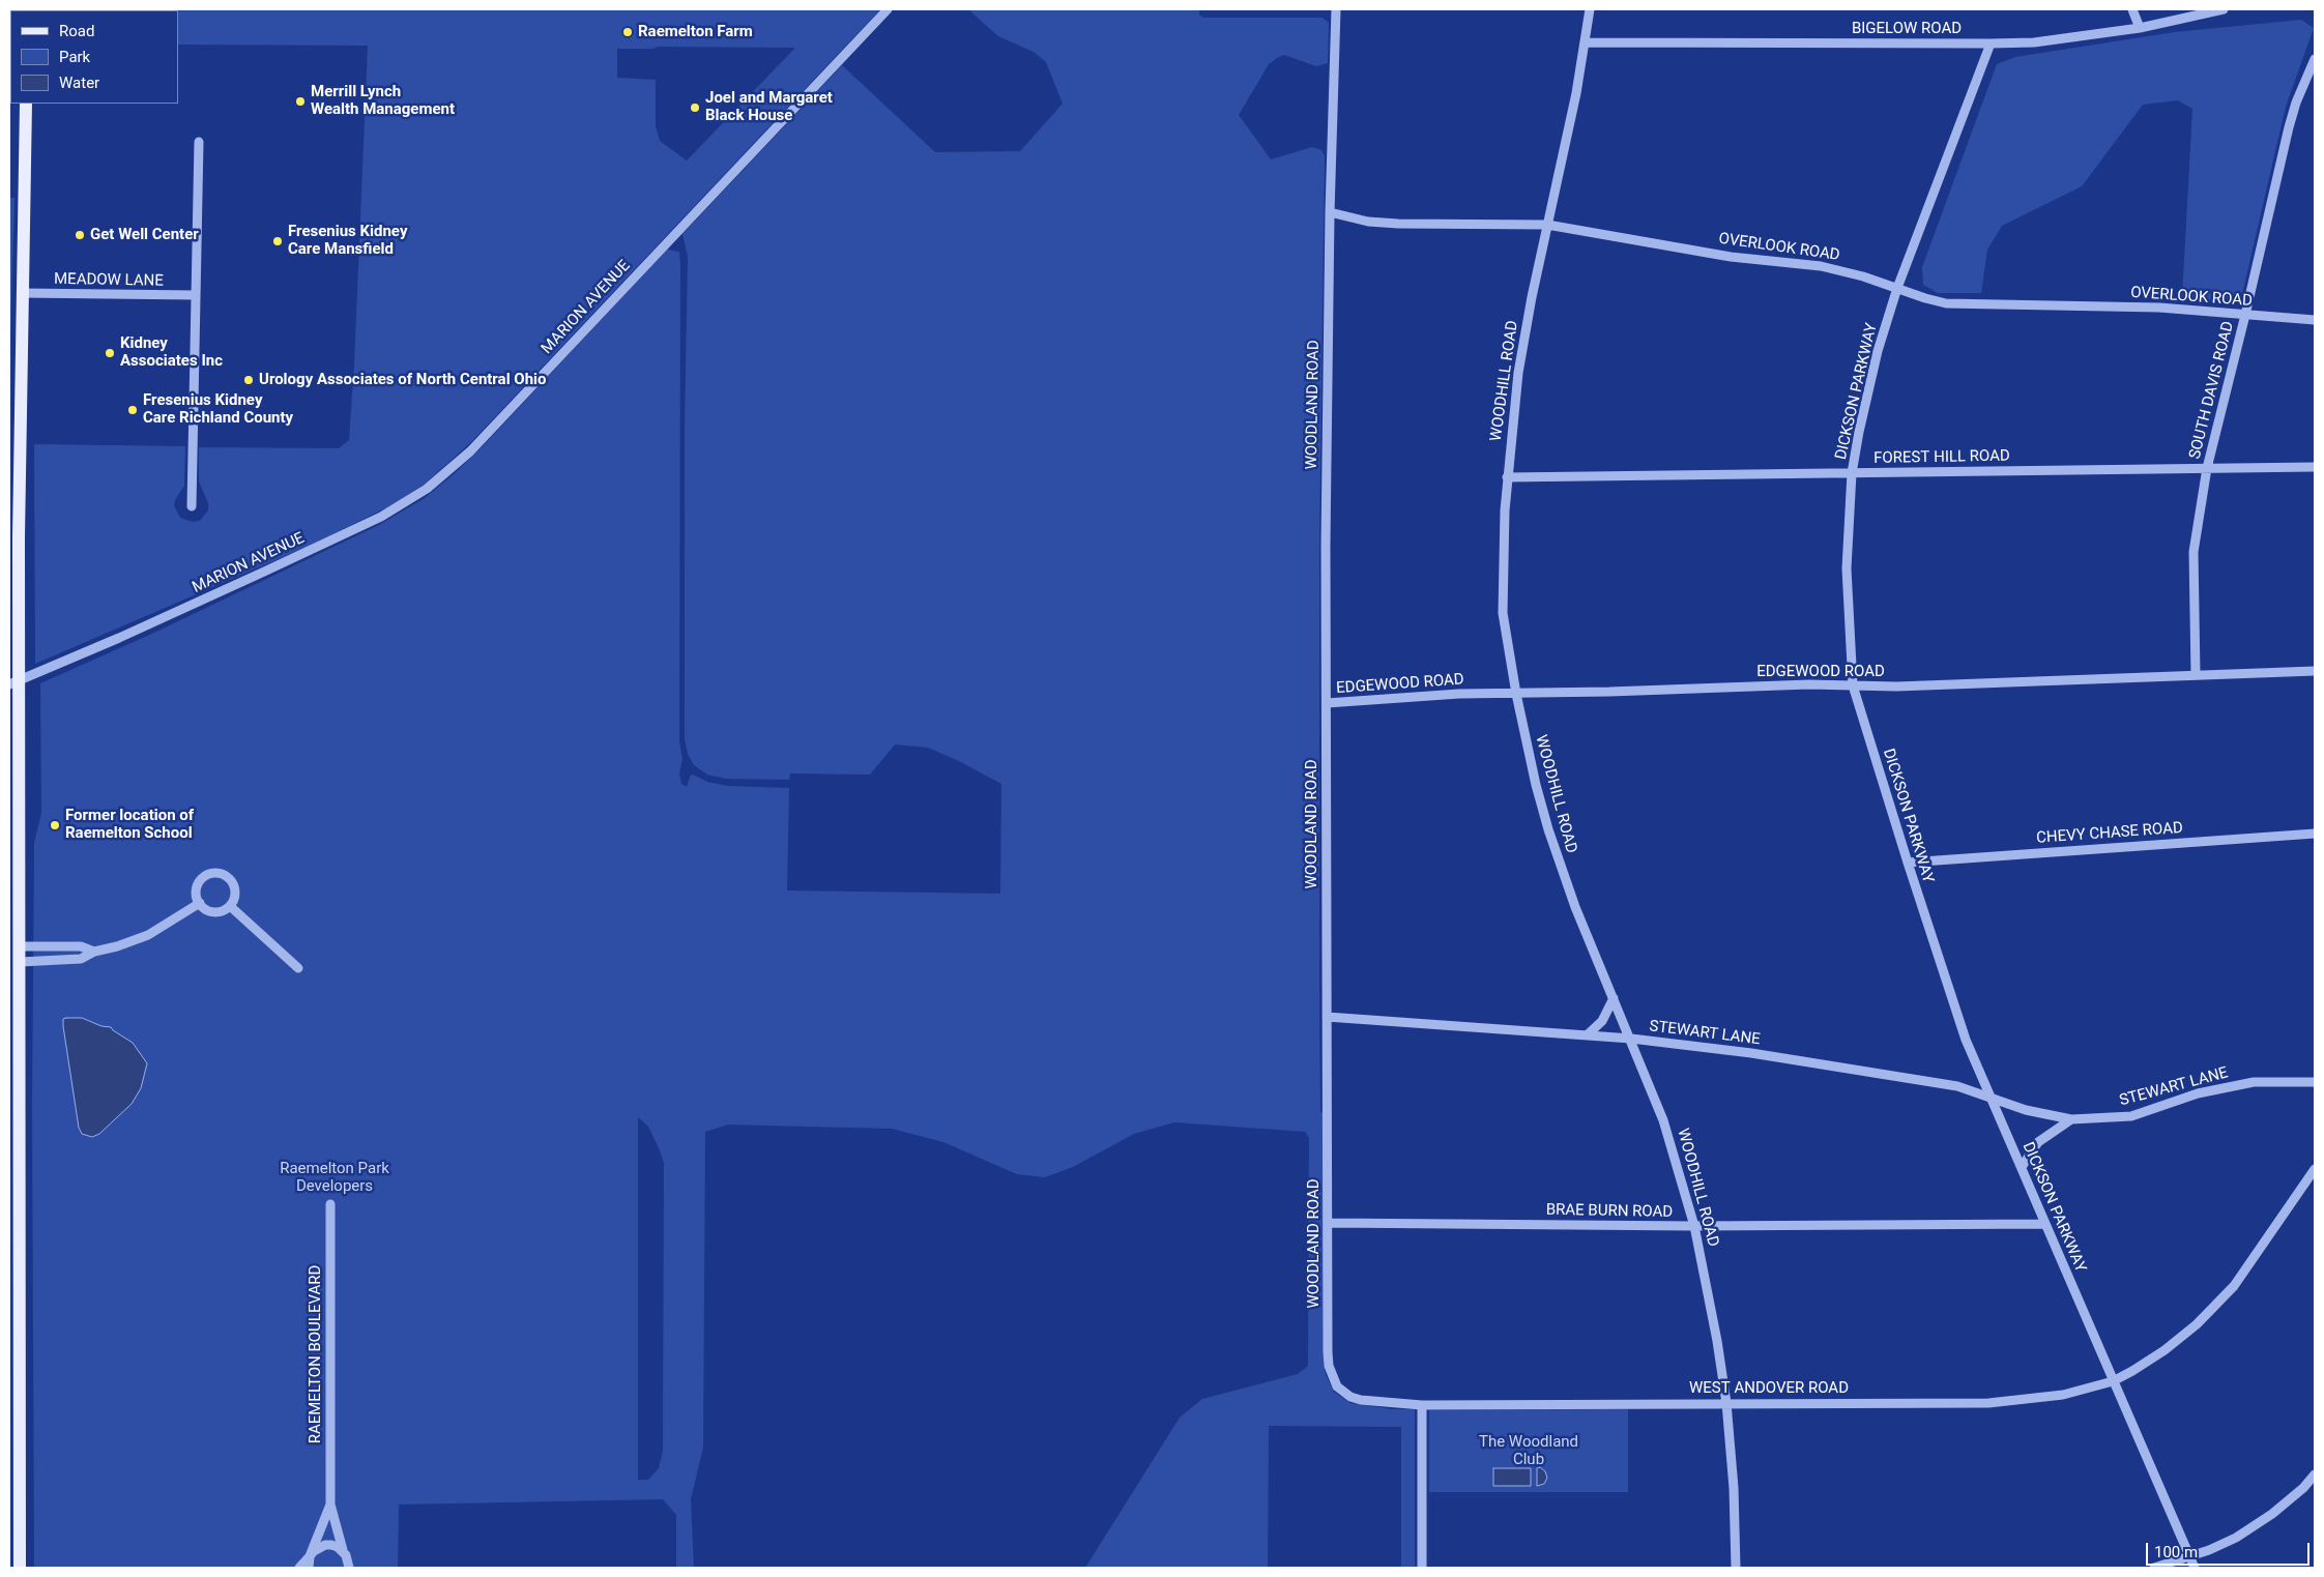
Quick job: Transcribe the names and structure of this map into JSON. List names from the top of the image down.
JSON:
{
  "streets": {
    "street": [
      "BIGELOW ROAD",
      "OVERLOOK ROAD",
      "MEADOW LANE",
      "MARION AVENUE",
      "WOODHILL ROAD",
      "SOUTH DAVIS ROAD",
      "DICKSON PARKWAY",
      "WOODLAND ROAD",
      "FOREST HILL ROAD",
      "EDGEWOOD ROAD",
      "CHEVY CHASE ROAD",
      "STEWART LANE",
      "BRAE BURN ROAD",
      "RAEMELTON BOULEVARD",
      "WEST ANDOVER ROAD"
    ]
  },
  "crossings": [
    ["BIGELOW ROAD", "WOODHILL ROAD"],
    ["BIGELOW ROAD", "DICKSON PARKWAY"],
    ["OVERLOOK ROAD", "WOODHILL ROAD"],
    ["OVERLOOK ROAD", "SOUTH DAVIS ROAD"],
    ["OVERLOOK ROAD", "DICKSON PARKWAY"],
    ["OVERLOOK ROAD", "WOODLAND ROAD"],
    ["WOODHILL ROAD", "FOREST HILL ROAD"],
    ["WOODHILL ROAD", "EDGEWOOD ROAD"],
    ["WOODHILL ROAD", "STEWART LANE"],
    ["WOODHILL ROAD", "BRAE BURN ROAD"],
    ["WOODHILL ROAD", "WEST ANDOVER ROAD"],
    ["SOUTH DAVIS ROAD", "FOREST HILL ROAD"],
    ["SOUTH DAVIS ROAD", "EDGEWOOD ROAD"],
    ["DICKSON PARKWAY", "FOREST HILL ROAD"],
    ["DICKSON PARKWAY", "EDGEWOOD ROAD"],
    ["DICKSON PARKWAY", "CHEVY CHASE ROAD"],
    ["DICKSON PARKWAY", "STEWART LANE"],
    ["DICKSON PARKWAY", "BRAE BURN ROAD"],
    ["DICKSON PARKWAY", "WEST ANDOVER ROAD"],
    ["WOODLAND ROAD", "EDGEWOOD ROAD"],
    ["WOODLAND ROAD", "STEWART LANE"],
    ["WOODLAND ROAD", "BRAE BURN ROAD"],
    ["WOODLAND ROAD", "WEST ANDOVER ROAD"]
  ],
  "parks": ["Raemelton Park Developers", "The Woodland Club"],
  "places": [
    "Raemelton Farm",
    "Merrill Lynch Wealth Management",
    "Joel and Margaret Black House",
    "Get Well Center",
    "Fresenius Kidney Care Mansfield",
    "Kidney Associates Inc",
    "Urology Associates of North Central Ohio",
    "Fresenius Kidney Care Richland County",
    "Former location of Raemelton School"
  ],
  "legend": ["Road", "Park", "Water"],
  "scale_bar": "100 m"
}
